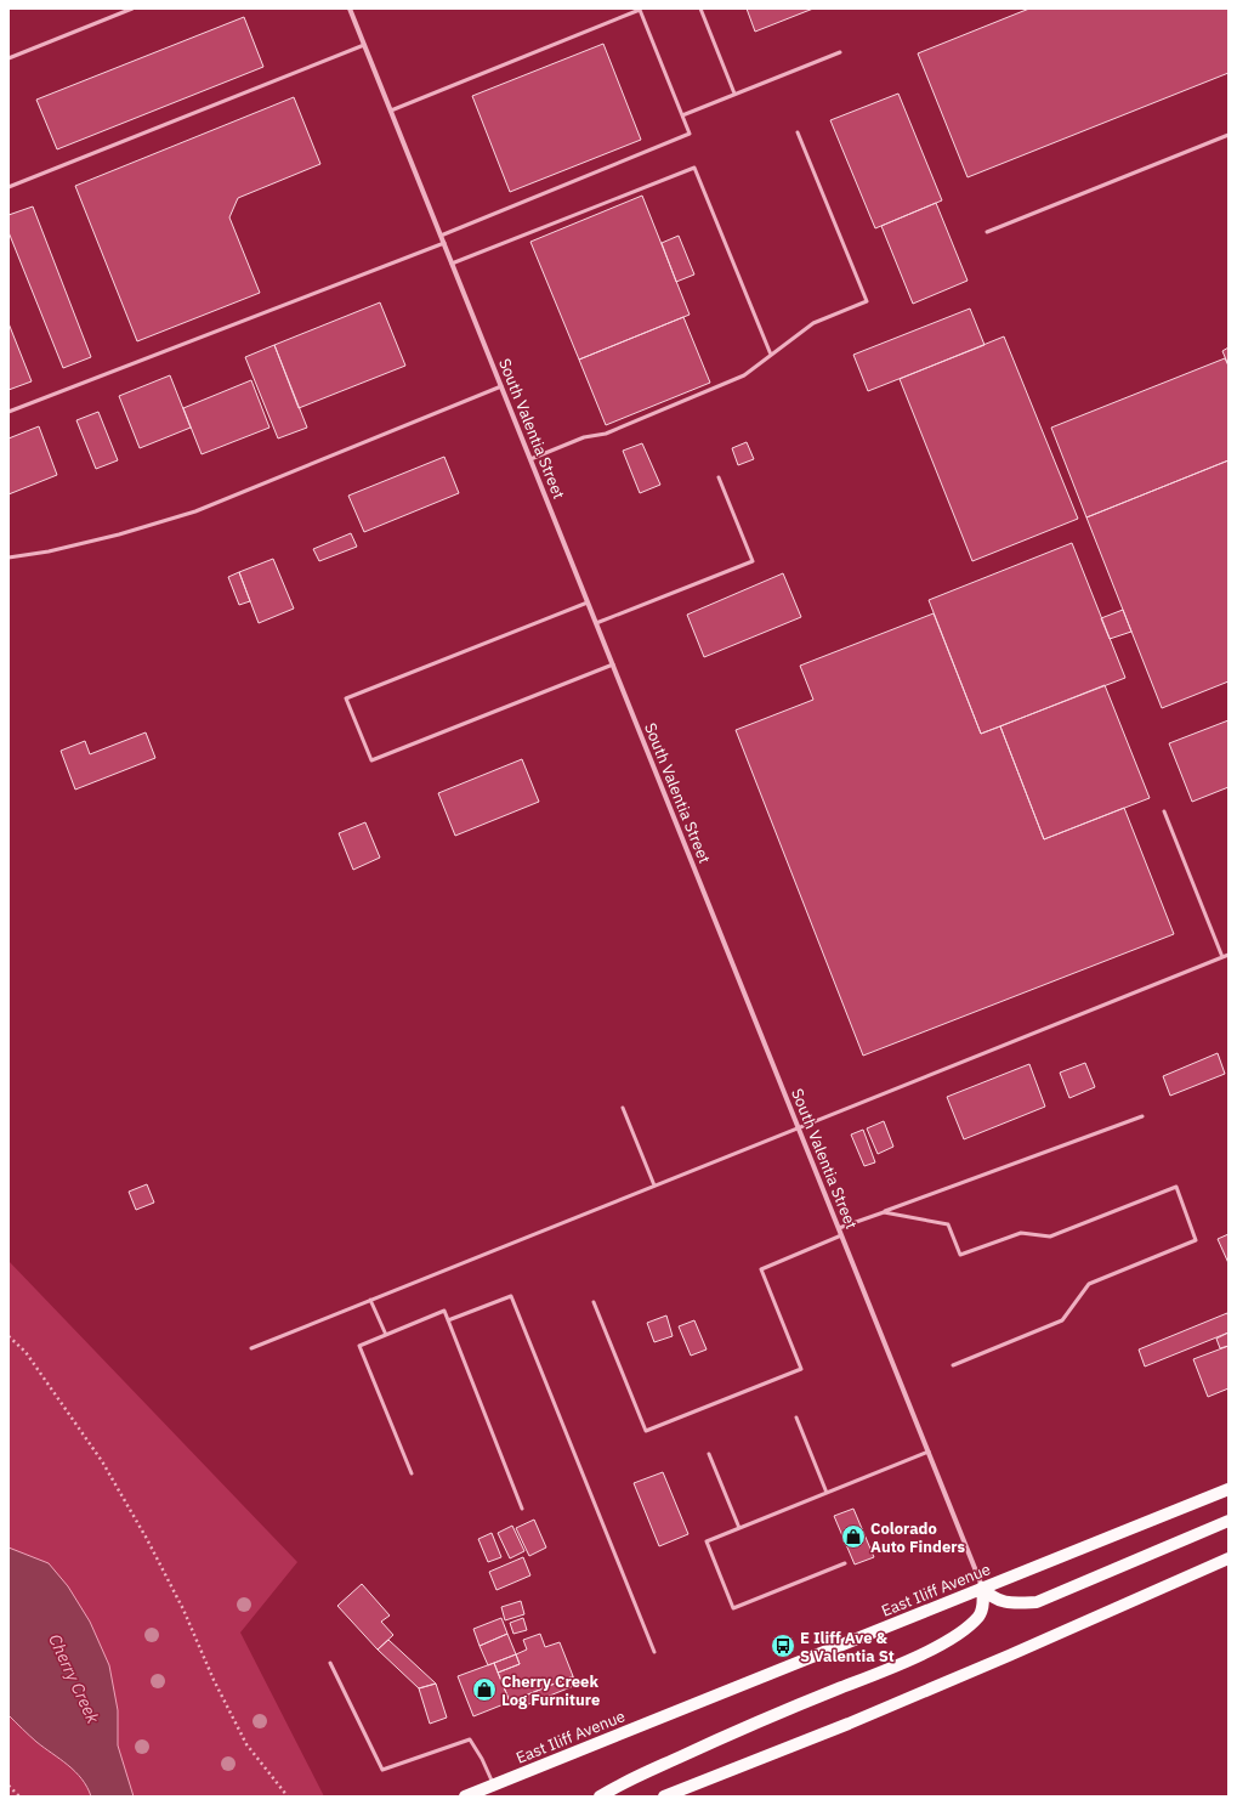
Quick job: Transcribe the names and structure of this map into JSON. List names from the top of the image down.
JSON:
{
  "streets": {
    "main road": ["East Iliff Avenue"],
    "street": ["South Valentia Street"]
  },
  "crossings": [
    ["South Valentia Street", "East Iliff Avenue"]
  ],
  "water": ["Cherry Creek"],
  "places": {
    "shop": ["Colorado Auto Finders", "Cherry Creek Log Furniture"],
    "bus stop": ["E Iliff Ave & S Valentia St"]
  }
}
